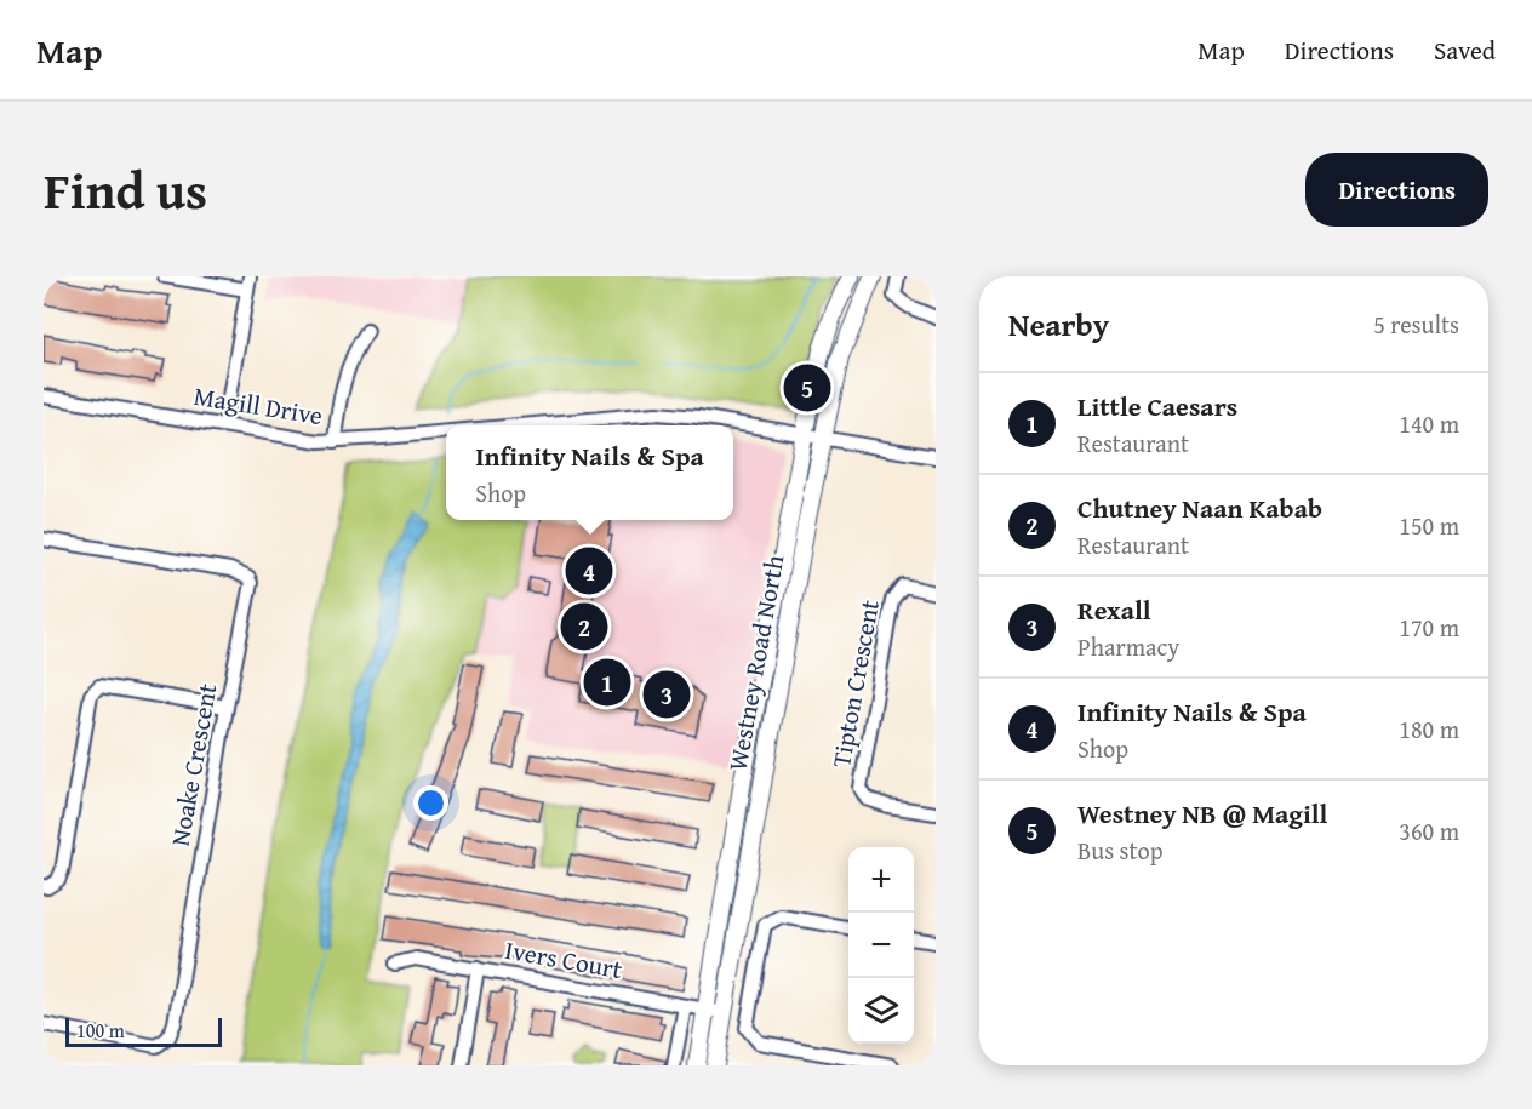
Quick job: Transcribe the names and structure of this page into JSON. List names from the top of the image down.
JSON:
{
  "streets": {
    "main road": ["Westney Road North"],
    "street": [
      "Magill Drive",
      "Tipton Crescent",
      "Noake Crescent",
      "Ivers Court"
    ]
  },
  "crossings": [
    ["Magill Drive", "Westney Road North"],
    ["Westney Road North", "Ivers Court"]
  ],
  "scale_bar": "100 m",
  "page": {
    "header": "Map",
    "nav": ["Map", "Directions", "Saved"],
    "title": "Find us",
    "buttons": "Directions",
    "heading": ["Nearby", "5 results"],
    "pins": [
      "5",
      "4",
      "2",
      "1",
      "3"
    ],
    "list": [
      {
        "mark": "1",
        "name": "Little Caesars",
        "note": "Restaurant",
        "value": "140 m"
      },
      {
        "mark": "2",
        "name": "Chutney Naan Kabab",
        "note": "Restaurant",
        "value": "150 m"
      },
      {
        "mark": "3",
        "name": "Rexall",
        "note": "Pharmacy",
        "value": "170 m"
      },
      {
        "mark": "4",
        "name": "Infinity Nails & Spa",
        "note": "Shop",
        "value": "180 m"
      },
      {
        "mark": "5",
        "name": "Westney NB @ Magill",
        "note": "Bus stop",
        "value": "360 m"
      }
    ],
    "popup": ["Infinity Nails & Spa", "Shop"],
    "map_buttons": ["+", "−"],
    "scale": "100 m"
  }
}
